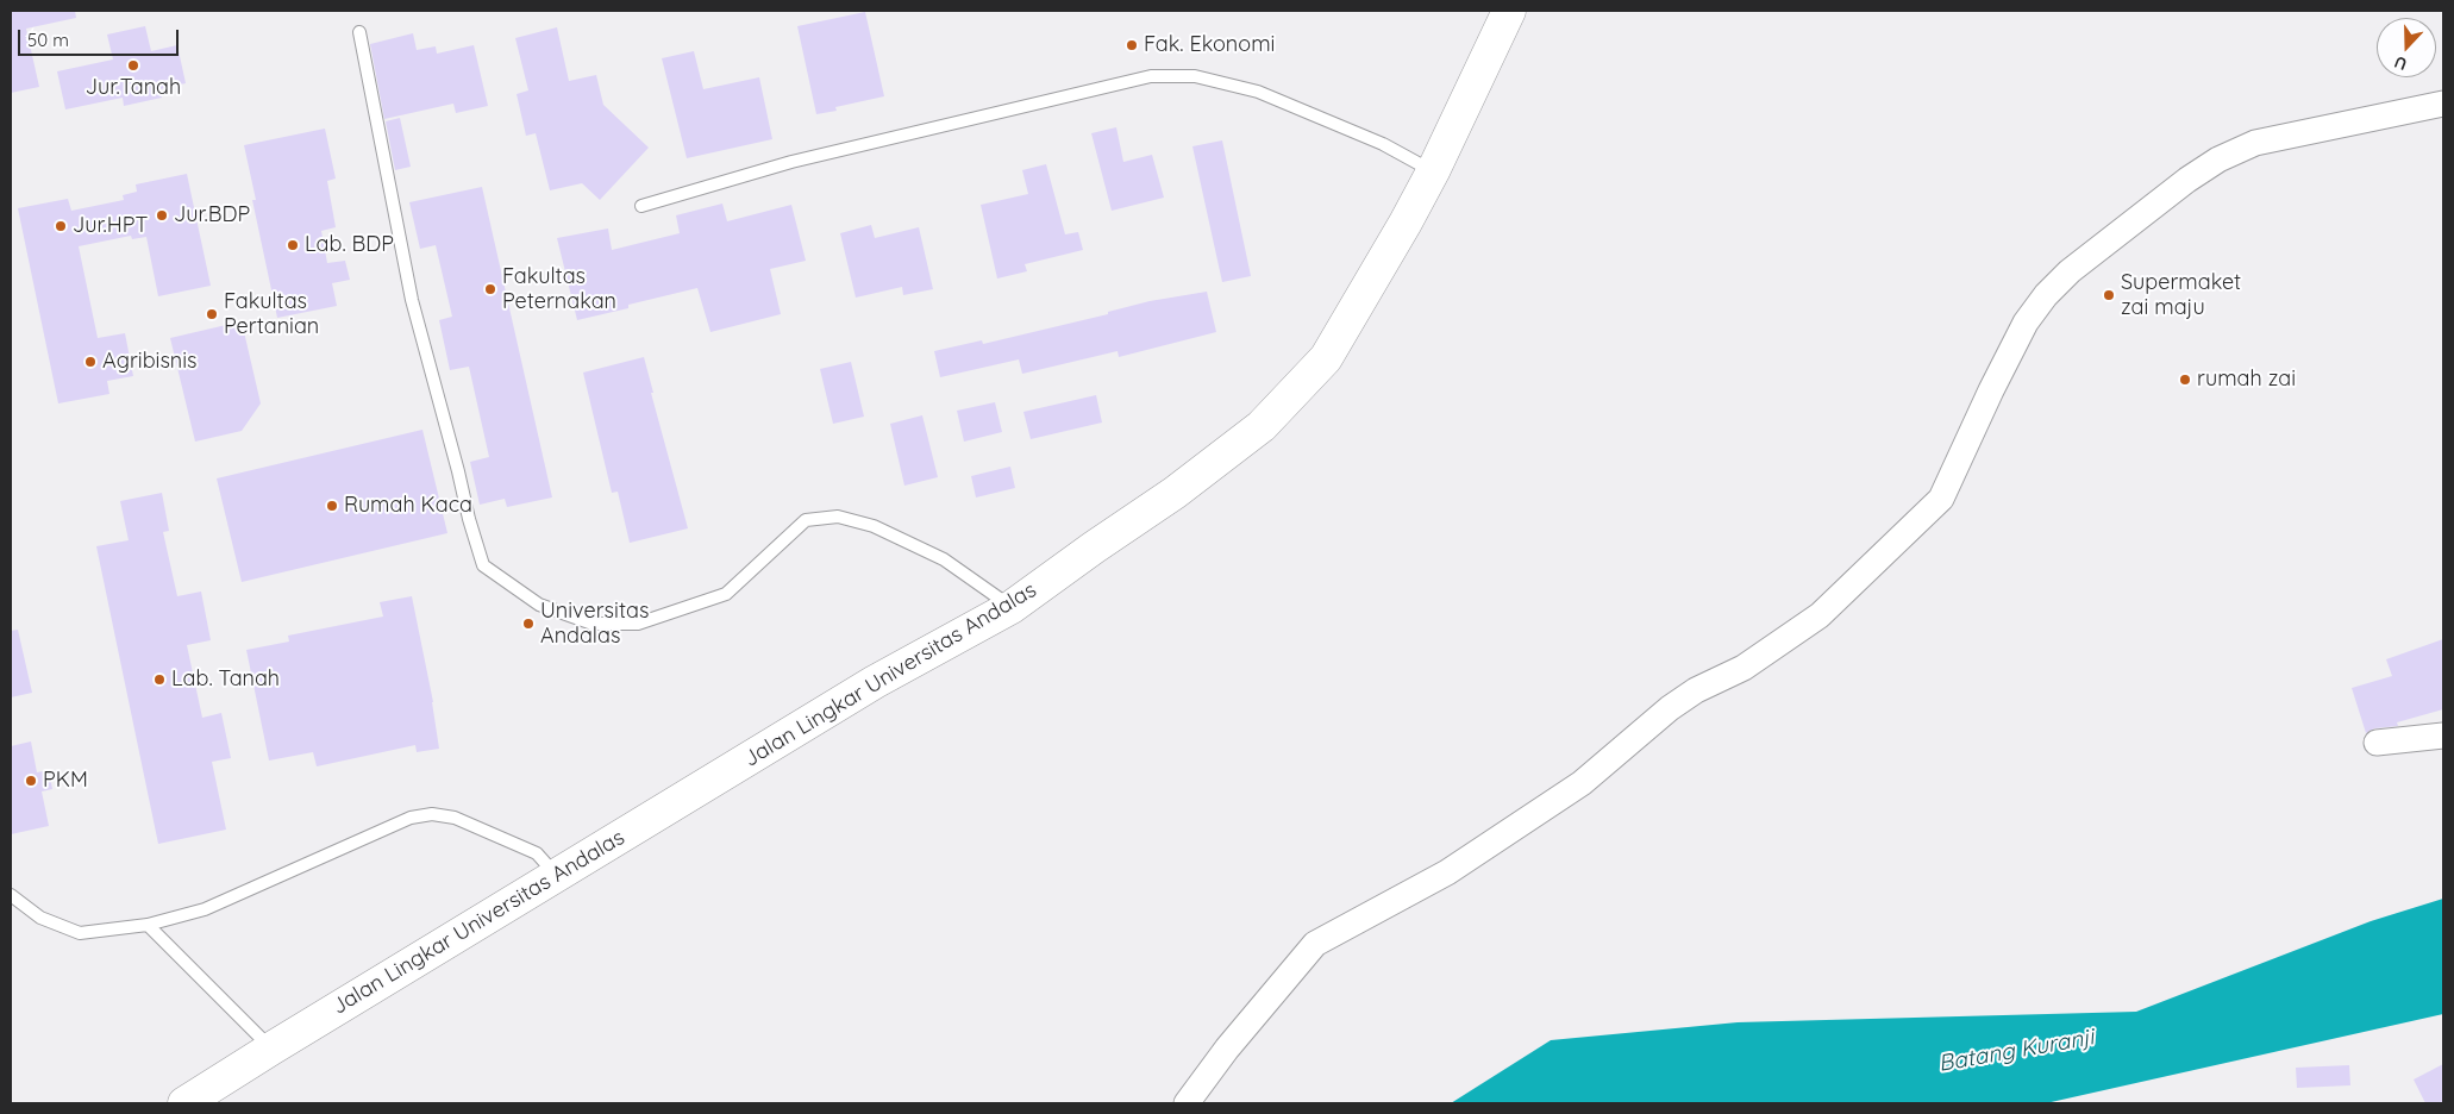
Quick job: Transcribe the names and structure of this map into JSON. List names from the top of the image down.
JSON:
{
  "streets": {
    "street": ["Jalan Lingkar Universitas Andalas"]
  },
  "water": ["Batang Kuranji"],
  "places": [
    "Fak. Ekonomi",
    "Jur.Tanah",
    "Jur.BDP",
    "Jur.HPT",
    "Lab. BDP",
    "Fakultas Peternakan",
    "Supermaket zai maju",
    "Fakultas Pertanian",
    "Agribisnis",
    "rumah zai",
    "Rumah Kaca",
    "Universitas Andalas",
    "Lab. Tanah",
    "PKM"
  ],
  "scale_bar": "50 m",
  "north": "bottom"
}
